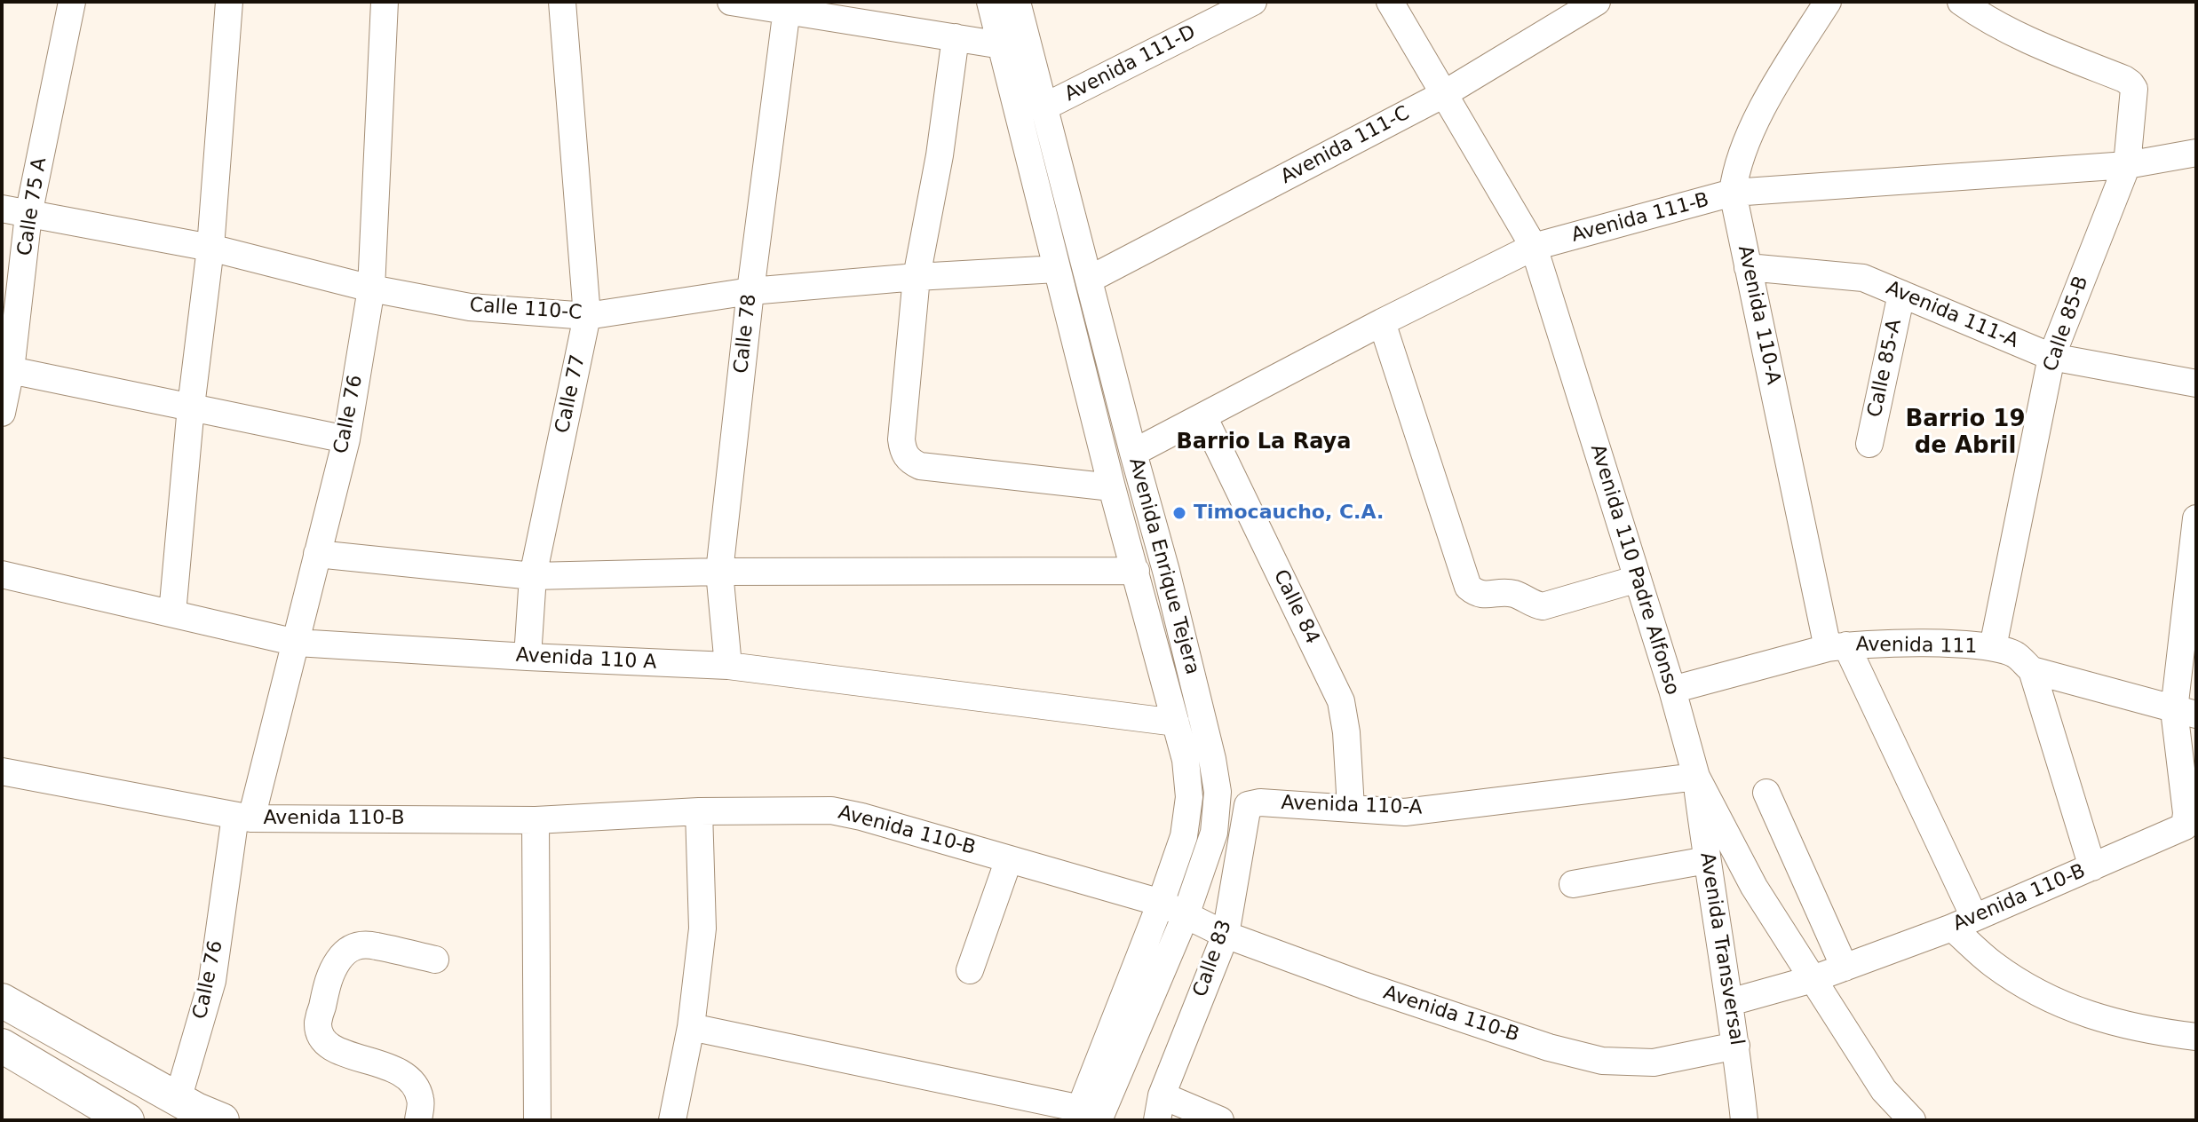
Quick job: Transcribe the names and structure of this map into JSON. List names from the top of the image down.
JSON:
{
  "streets": {
    "street": [
      "Avenida 111-D",
      "Avenida 111-C",
      "Calle 75 A",
      "Avenida 111-B",
      "Calle 110-C",
      "Avenida 110-A",
      "Avenida 111-A",
      "Calle 85-B",
      "Calle 78",
      "Calle 85-A",
      "Calle 77",
      "Calle 76",
      "Avenida Enrique Tejera",
      "Avenida 110 Padre Alfonso",
      "Calle 84",
      "Avenida 111",
      "Avenida 110 A",
      "Avenida 110-B",
      "Avenida Transversal",
      "Calle 83"
    ]
  },
  "crossings": [
    ["Avenida 111-D", "Avenida Enrique Tejera"],
    ["Avenida 111-C", "Avenida Enrique Tejera"],
    ["Avenida 111-C", "Avenida 110 Padre Alfonso"],
    ["Calle 75 A", "Calle 110-C"],
    ["Avenida 111-B", "Avenida 110-A"],
    ["Avenida 111-B", "Calle 85-B"],
    ["Avenida 111-B", "Avenida Enrique Tejera"],
    ["Avenida 111-B", "Avenida 110 Padre Alfonso"],
    ["Avenida 111-B", "Calle 84"],
    ["Calle 110-C", "Calle 78"],
    ["Calle 110-C", "Calle 77"],
    ["Calle 110-C", "Calle 76"],
    ["Calle 110-C", "Avenida Enrique Tejera"],
    ["Avenida 110-A", "Avenida 111-A"],
    ["Avenida 110-A", "Avenida 110 Padre Alfonso"],
    ["Avenida 110-A", "Calle 84"],
    ["Avenida 110-A", "Avenida 111"],
    ["Avenida 110-A", "Avenida 110-B"],
    ["Avenida 110-A", "Avenida Transversal"],
    ["Avenida 110-A", "Calle 83"],
    ["Avenida 111-A", "Calle 85-B"],
    ["Avenida 111-A", "Calle 85-A"],
    ["Calle 85-B", "Avenida 111"],
    ["Calle 78", "Avenida 110 A"],
    ["Calle 77", "Avenida 110 A"],
    ["Calle 76", "Avenida 110 A"],
    ["Calle 76", "Avenida 110-B"],
    ["Avenida Enrique Tejera", "Avenida 110 A"],
    ["Avenida Enrique Tejera", "Avenida 110-B"],
    ["Avenida 110 Padre Alfonso", "Avenida 111"],
    ["Avenida 110 Padre Alfonso", "Avenida 110-B"],
    ["Avenida 110 Padre Alfonso", "Avenida Transversal"],
    ["Avenida 110-B", "Avenida Transversal"],
    ["Avenida 110-B", "Calle 83"]
  ],
  "districts": ["Barrio 19 de Abril", "Barrio La Raya"],
  "places": ["Timocaucho, C.A."]
}
